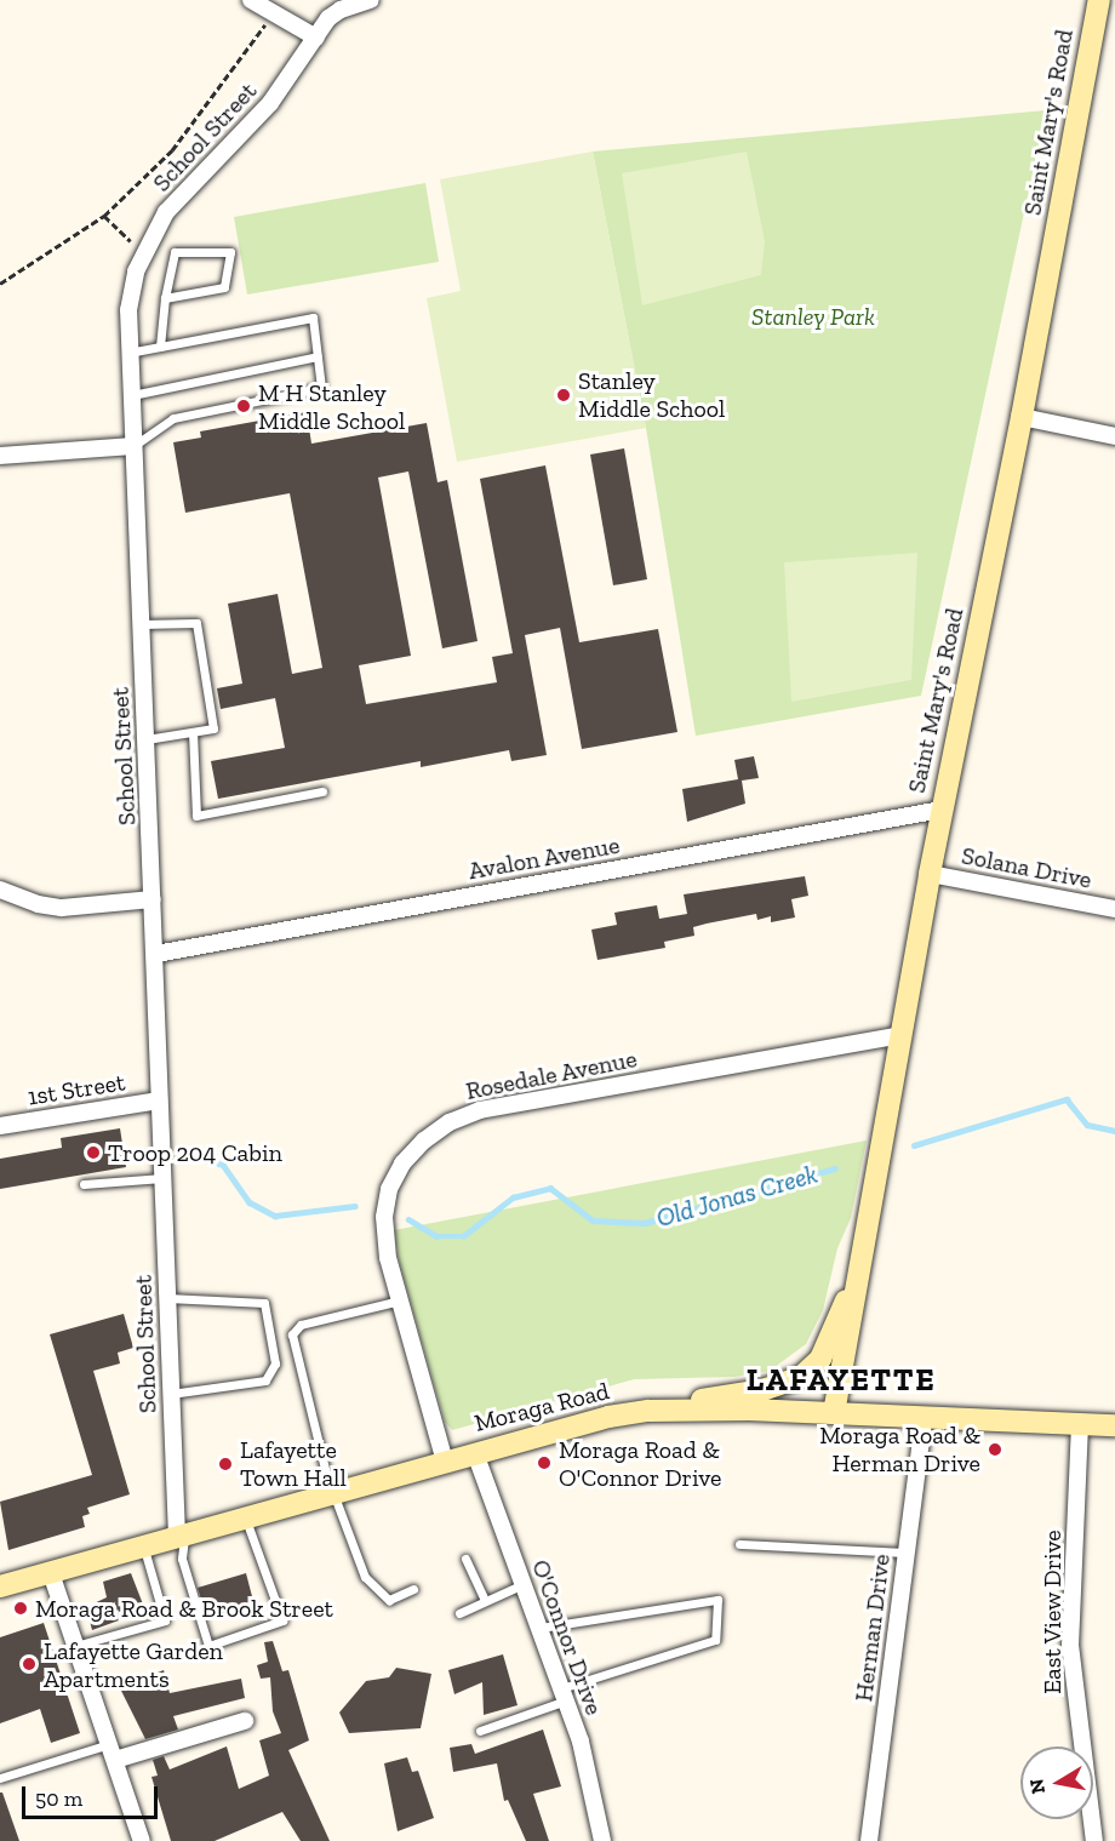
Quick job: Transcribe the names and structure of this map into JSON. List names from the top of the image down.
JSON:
{
  "streets": {
    "street": [
      "Saint Mary's Road",
      "School Street",
      "Avalon Avenue",
      "Solana Drive",
      "Rosedale Avenue",
      "1st Street",
      "Moraga Road",
      "East View Drive",
      "Herman Drive",
      "O'Connor Drive"
    ]
  },
  "crossings": [
    ["Saint Mary's Road", "Avalon Avenue"],
    ["Saint Mary's Road", "Solana Drive"],
    ["Saint Mary's Road", "Rosedale Avenue"],
    ["Saint Mary's Road", "Moraga Road"],
    ["School Street", "Avalon Avenue"],
    ["School Street", "1st Street"],
    ["School Street", "Moraga Road"],
    ["Rosedale Avenue", "Moraga Road"],
    ["Moraga Road", "East View Drive"],
    ["Moraga Road", "Herman Drive"],
    ["Moraga Road", "O'Connor Drive"]
  ],
  "districts": ["LAFAYETTE"],
  "water": ["Old Jonas Creek"],
  "parks": ["Stanley Park"],
  "places": [
    "Stanley Middle School",
    "M H Stanley Middle School",
    "Troop 204 Cabin",
    "Moraga Road & Herman Drive",
    "Moraga Road & O'Connor Drive",
    "Lafayette Town Hall",
    "Moraga Road & Brook Street",
    "Lafayette Garden Apartments"
  ],
  "scale_bar": "50 m",
  "north": "left"
}
